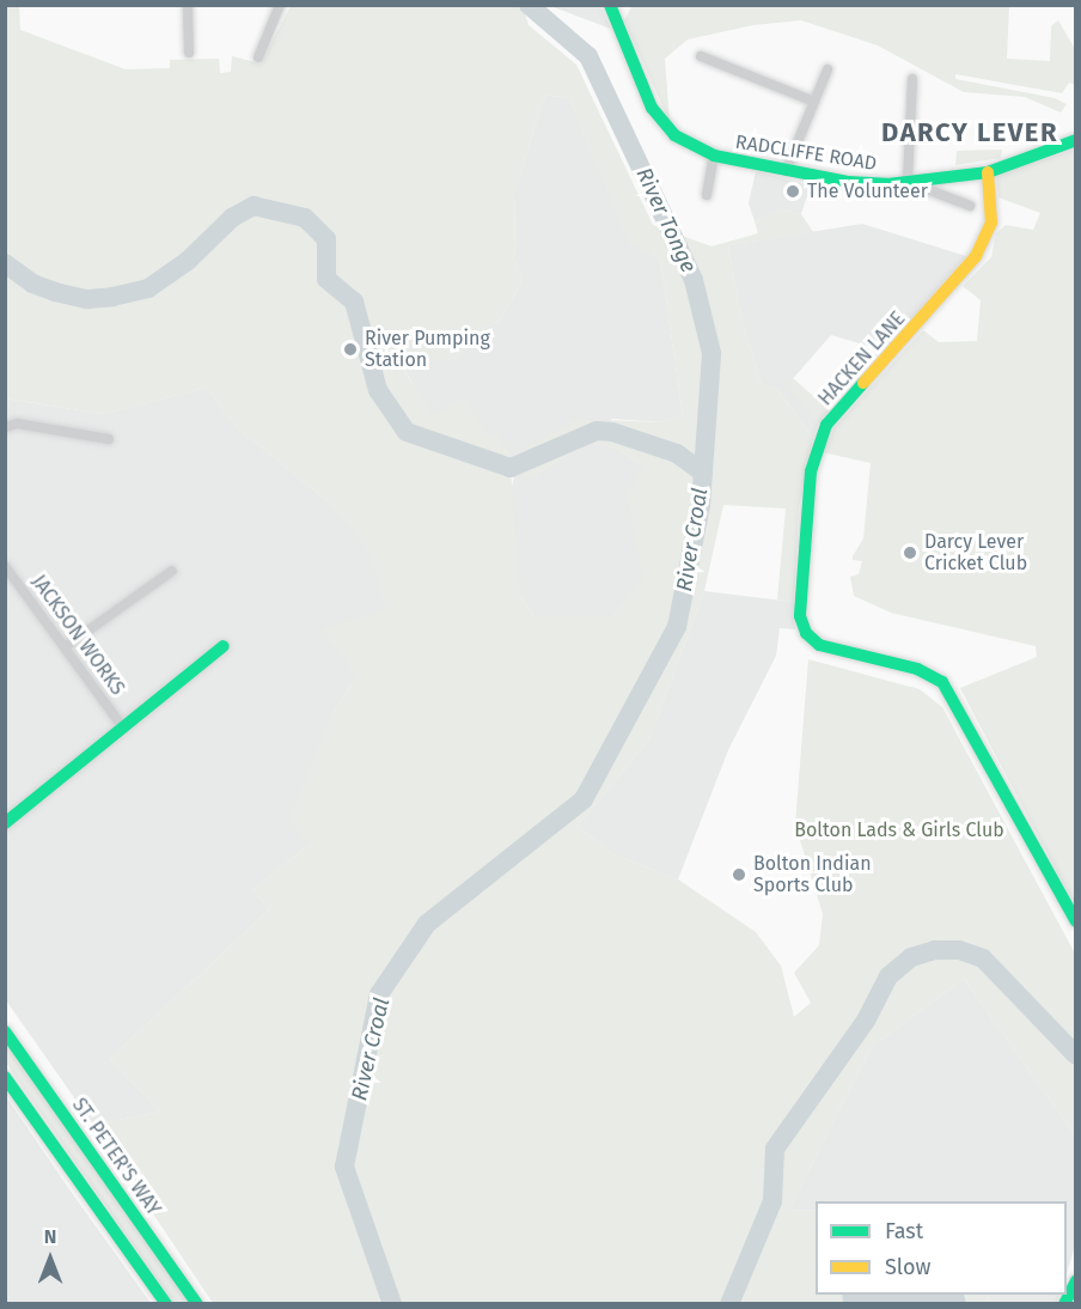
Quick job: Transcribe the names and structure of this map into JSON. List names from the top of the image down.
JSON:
{
  "streets": {
    "main road": [
      "RADCLIFFE ROAD",
      "HACKEN LANE",
      "JACKSON WORKS",
      "ST. PETER'S WAY"
    ]
  },
  "crossings": [
    ["RADCLIFFE ROAD", "HACKEN LANE"]
  ],
  "districts": ["DARCY LEVER"],
  "water": ["River Tonge", "River Croal"],
  "parks": ["Bolton Lads & Girls Club"],
  "places": [
    "The Volunteer",
    "River Pumping Station",
    "Darcy Lever Cricket Club",
    "Bolton Indian Sports Club"
  ],
  "legend": ["Fast", "Slow"],
  "north": "top"
}
